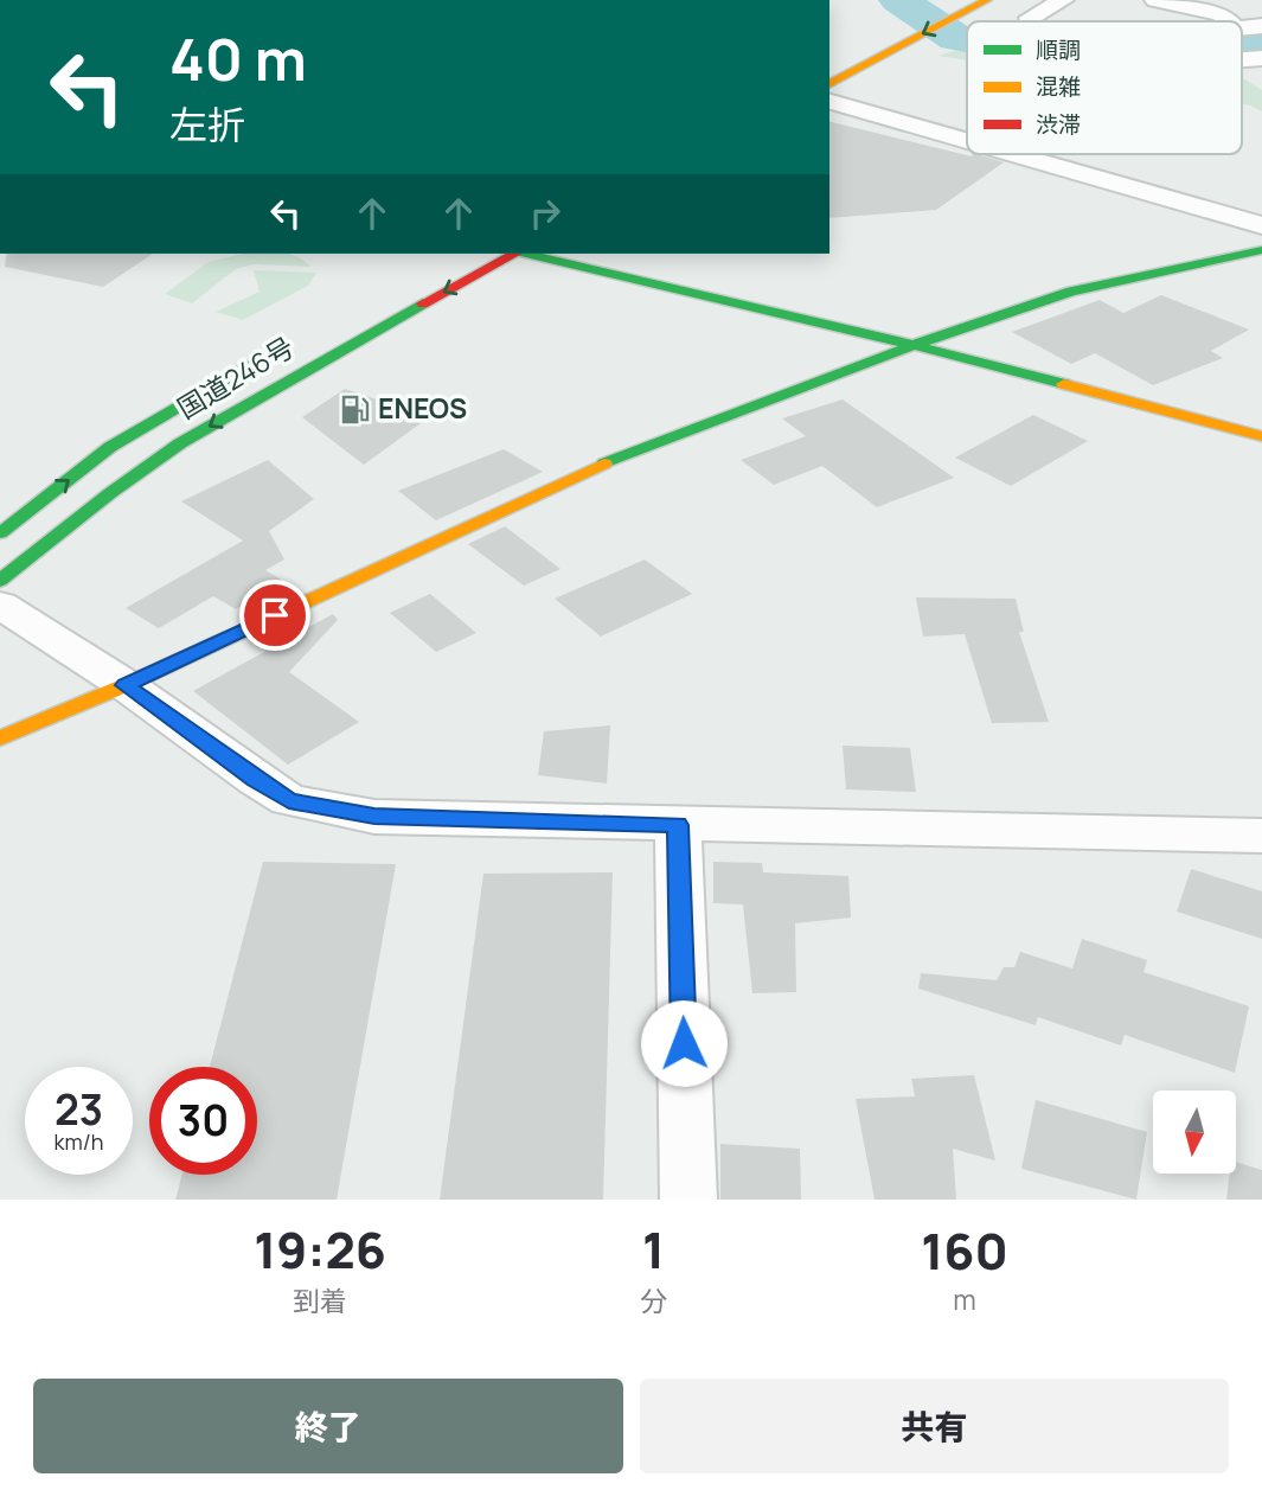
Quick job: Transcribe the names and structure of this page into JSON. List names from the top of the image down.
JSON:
{
  "streets": {
    "main road": ["国道246号"]
  },
  "places": {
    "fuel station": ["ENEOS"]
  },
  "legend": ["順調", "混雑", "渋滞"],
  "north": "bottom",
  "page": {
    "turn": ["40 m", "左折"],
    "speed": "23 km/h",
    "limit": "30",
    "eta": [
      "19:26",
      "到着",
      "1",
      "分",
      "160",
      "m"
    ],
    "buttons": ["終了", "共有"]
  }
}
